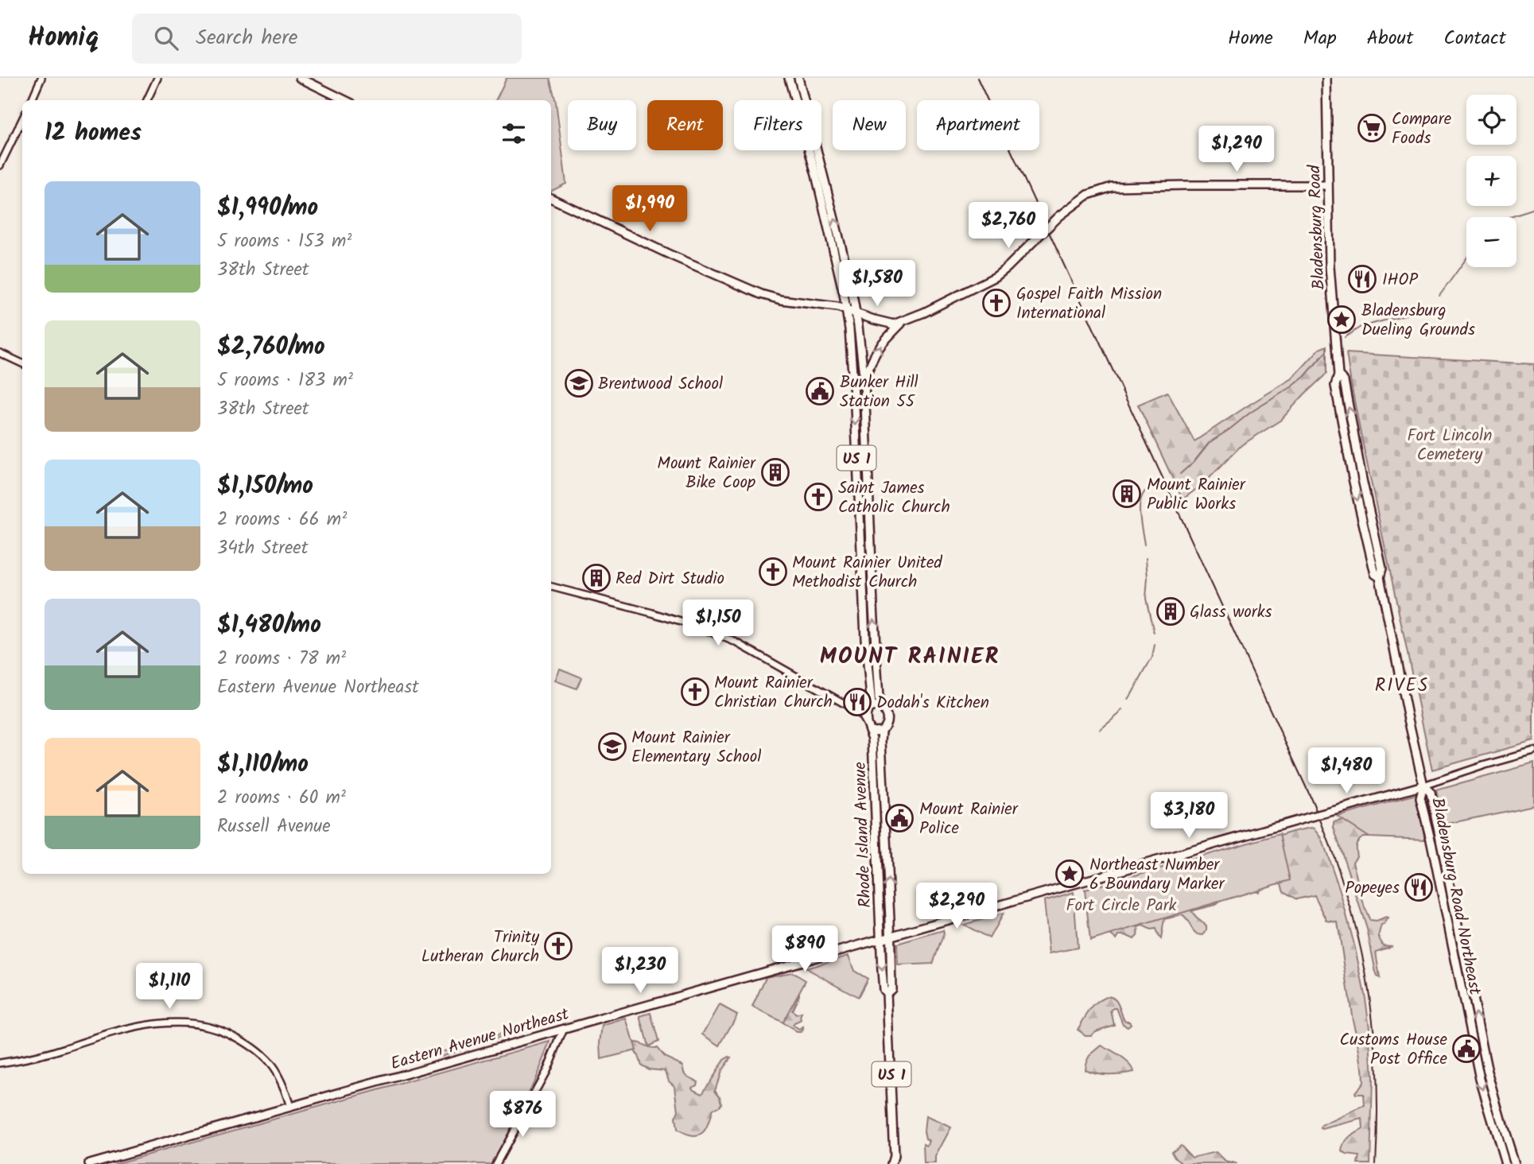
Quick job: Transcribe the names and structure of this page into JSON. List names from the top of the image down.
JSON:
{
  "streets": {
    "main road": [
      "Bladensburg Road",
      "US 1",
      "Rhode Island Avenue",
      "Bladensburg Road Northeast",
      "Eastern Avenue Northeast"
    ]
  },
  "crossings": [
    ["Bladensburg Road", "Bladensburg Road Northeast"],
    ["Bladensburg Road", "Eastern Avenue Northeast"],
    ["US 1", "Rhode Island Avenue"],
    ["US 1", "Eastern Avenue Northeast"],
    ["Rhode Island Avenue", "Eastern Avenue Northeast"],
    ["Bladensburg Road Northeast", "Eastern Avenue Northeast"]
  ],
  "districts": ["MOUNT RAINIER", "RIVES"],
  "parks": ["Fort Lincoln Cemetery", "Fort Circle Park"],
  "places": {
    "supermarket": ["Compare Foods"],
    "restaurant": ["IHOP", "Dodah's Kitchen", "Popeyes"],
    "church": [
      "Gospel Faith Mission International",
      "Saint James Catholic Church",
      "Mount Rainier United Methodist Church",
      "Mount Rainier Christian Church",
      "Trinity Lutheran Church"
    ],
    "place": ["Bladensburg Dueling Grounds", "Northeast Number 6 Boundary Marker"],
    "school or university": ["Brentwood School", "Mount Rainier Elementary School"],
    "public building": ["Bunker Hill Station 55", "Mount Rainier Police", "Customs House Post Office"],
    "building": [
      "Mount Rainier Bike Coop",
      "Mount Rainier Public Works",
      "Red Dirt Studio",
      "Glass works"
    ]
  },
  "page": {
    "header": "Homiq",
    "search": "Search here",
    "nav": [
      "Home",
      "Map",
      "About",
      "Contact"
    ],
    "map_buttons": ["+", "−"],
    "chip": [
      "Buy",
      "Rent",
      "Filters",
      "New",
      "Apartment"
    ],
    "heading": "12 homes",
    "price": [
      "$1,290",
      "$1,990",
      "$2,760",
      "$1,580",
      "$1,150",
      "$1,480",
      "$3,180",
      "$2,290",
      "$890",
      "$1,230",
      "$1,110",
      "$876"
    ],
    "list": [
      {
        "name": "$1,990/mo",
        "note": "5 rooms · 153 m² · 38th Street"
      },
      {
        "name": "$2,760/mo",
        "note": "5 rooms · 183 m² · 38th Street"
      },
      {
        "name": "$1,150/mo",
        "note": "2 rooms · 66 m² · 34th Street"
      },
      {
        "name": "$1,480/mo",
        "note": "2 rooms · 78 m² · Eastern Avenue Northeast"
      },
      {
        "name": "$1,110/mo",
        "note": "2 rooms · 60 m² · Russell Avenue"
      }
    ]
  }
}
